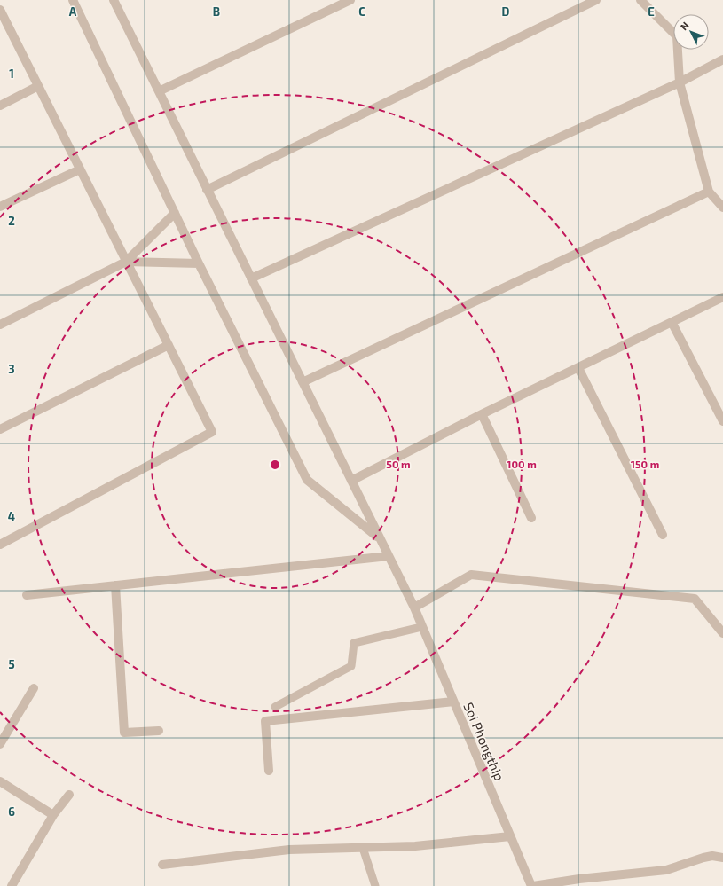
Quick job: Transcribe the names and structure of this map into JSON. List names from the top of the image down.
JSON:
{
  "streets": {
    "street": ["Soi Phongthip"]
  },
  "north": "top left",
  "grid": {
    "columns": [
      "A",
      "B",
      "C",
      "D",
      "E"
    ],
    "rows": [
      "1",
      "2",
      "3",
      "4",
      "5",
      "6"
    ]
  },
  "rings": ["50 m", "100 m", "150 m"]
}
